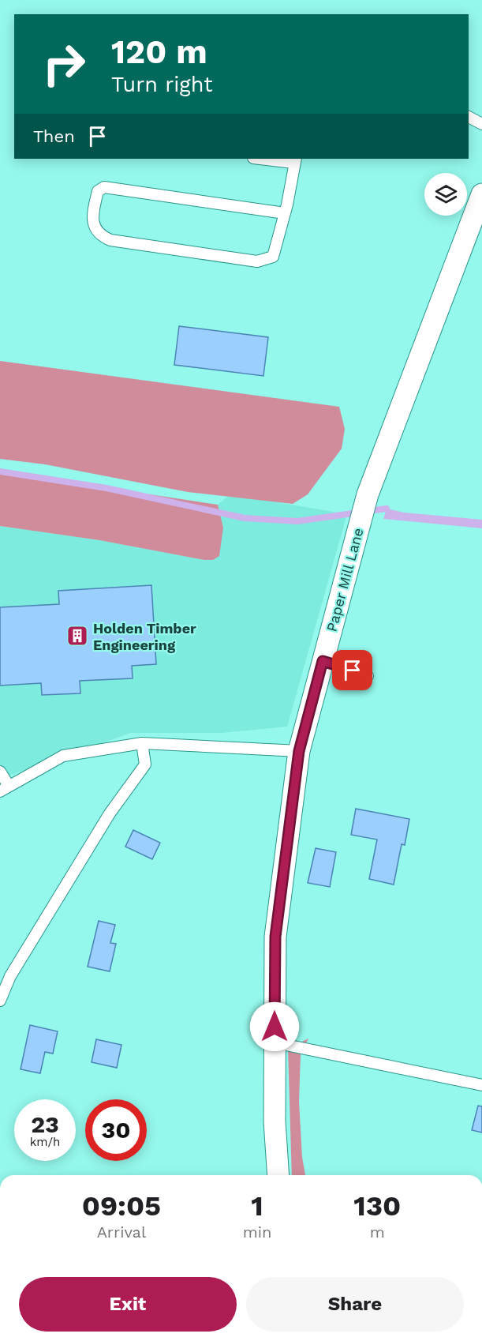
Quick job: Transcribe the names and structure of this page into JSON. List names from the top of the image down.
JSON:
{
  "streets": {
    "street": ["Paper Mill Lane"]
  },
  "places": {
    "building": ["Holden Timber Engineering"]
  },
  "page": {
    "turn": ["120 m", "Turn right"],
    "then": "Then",
    "speed": "23 km/h",
    "limit": "30",
    "eta": [
      "09:05",
      "Arrival",
      "1",
      "min",
      "130",
      "m"
    ],
    "buttons": ["Exit", "Share"]
  }
}
